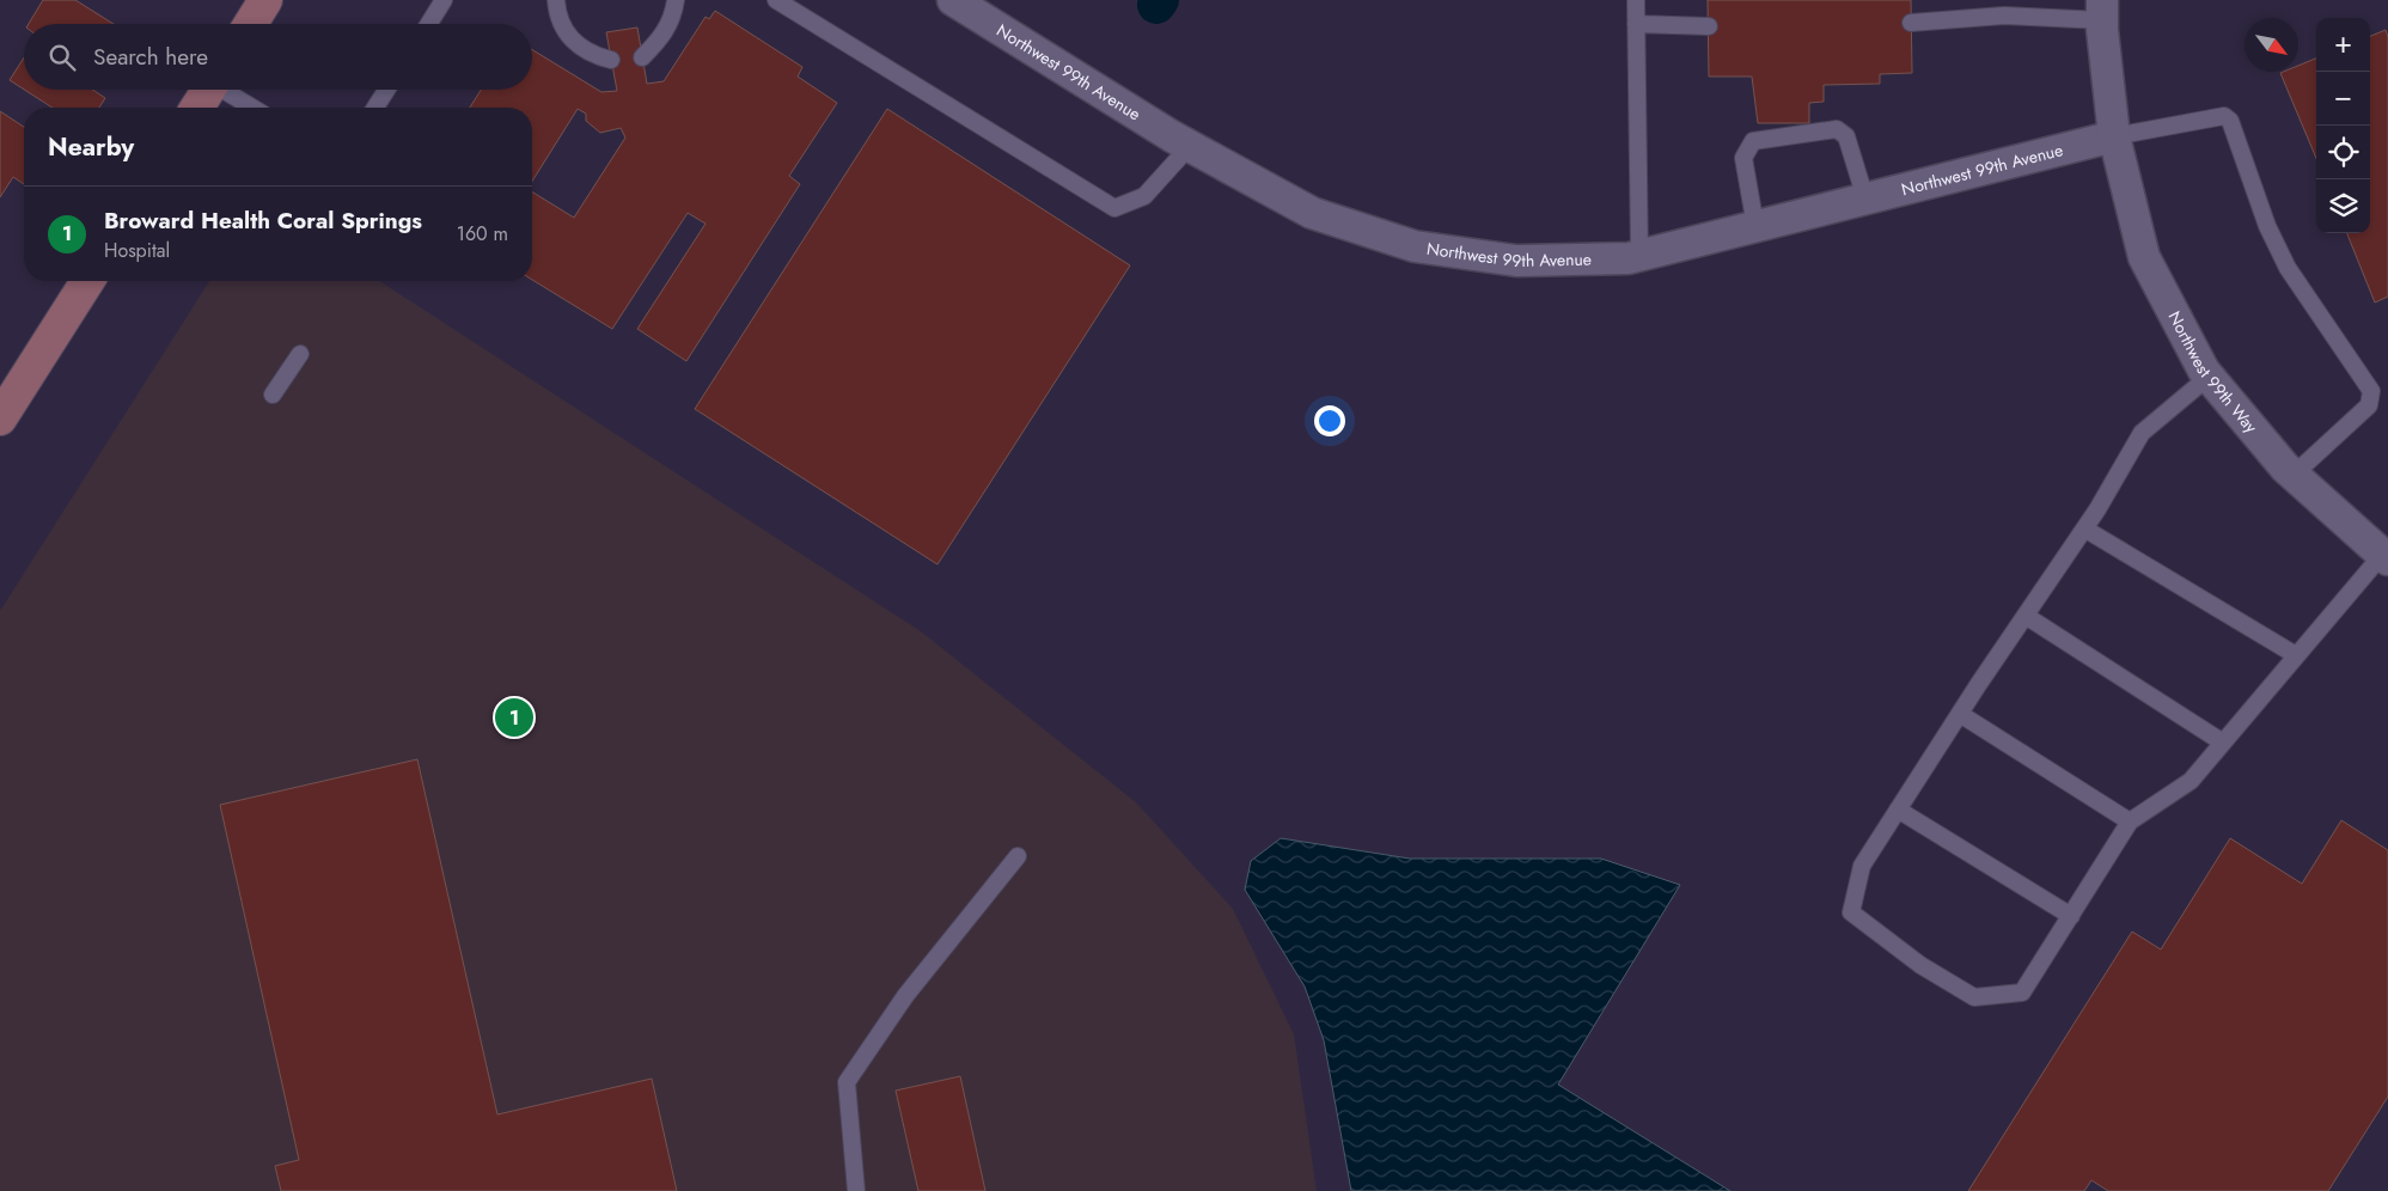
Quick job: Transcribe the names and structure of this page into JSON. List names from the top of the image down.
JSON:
{
  "streets": {
    "street": ["Northwest 99th Avenue", "Northwest 99th Way"]
  },
  "crossings": [
    ["Northwest 99th Avenue", "Northwest 99th Way"]
  ],
  "north": "bottom right",
  "page": {
    "map_buttons": ["+", "−"],
    "search": "Search here",
    "heading": "Nearby",
    "list": [
      {
        "mark": "1",
        "name": "Broward Health Coral Springs",
        "note": "Hospital",
        "value": "160 m"
      }
    ],
    "pins": "1"
  }
}
